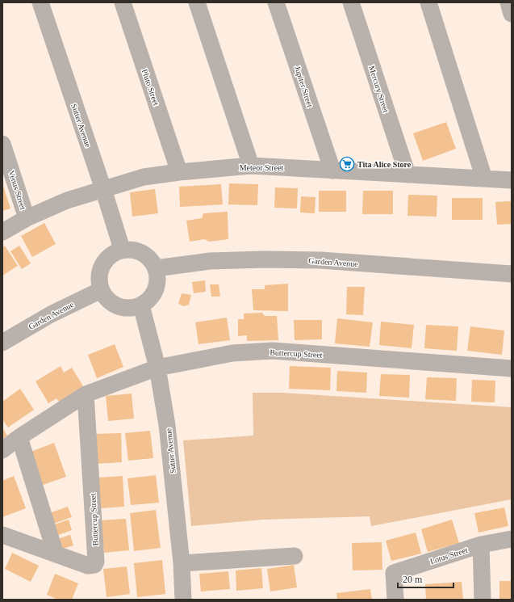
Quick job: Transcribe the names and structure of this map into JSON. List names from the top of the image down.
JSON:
{
  "streets": {
    "street": [
      "Jupiter Street",
      "Pluto Street",
      "Mercury Street",
      "Sutter Avenue",
      "Meteor Street",
      "Venus Street",
      "Garden Avenue",
      "Buttercup Street",
      "Lotus Street"
    ]
  },
  "crossings": [
    ["Jupiter Street", "Meteor Street"],
    ["Pluto Street", "Meteor Street"],
    ["Mercury Street", "Meteor Street"],
    ["Sutter Avenue", "Meteor Street"],
    ["Sutter Avenue", "Garden Avenue"],
    ["Sutter Avenue", "Buttercup Street"],
    ["Meteor Street", "Venus Street"]
  ],
  "places": {
    "supermarket": ["Tita Alice Store"]
  },
  "scale_bar": "20 m"
}
